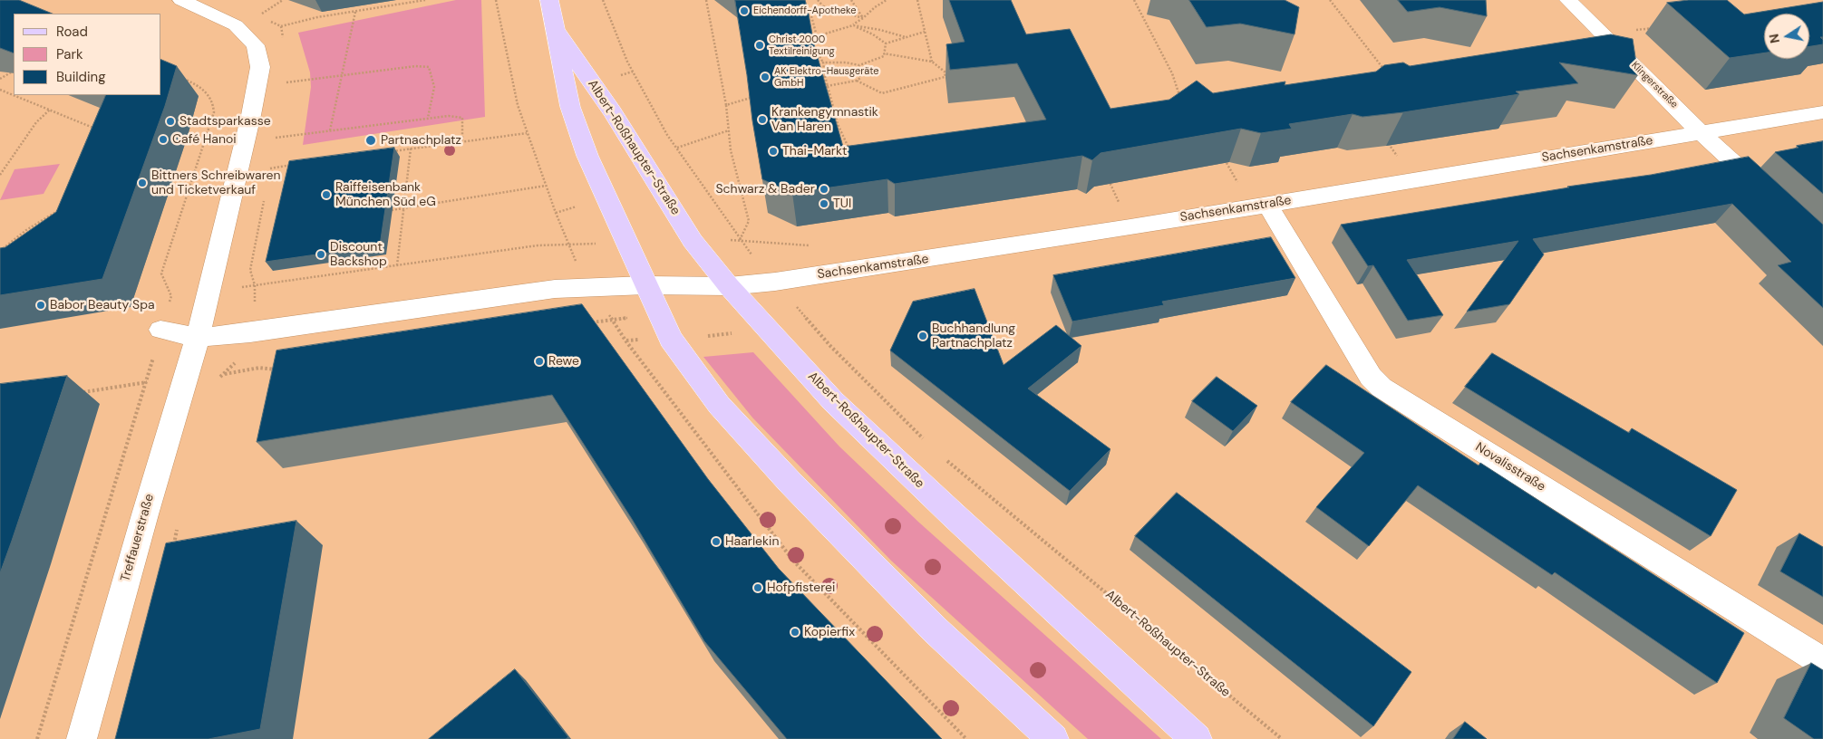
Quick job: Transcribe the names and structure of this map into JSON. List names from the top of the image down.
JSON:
{
  "streets": {
    "main road": ["Albert-Roßhaupter-Straße"],
    "street": [
      "Klingerstraße",
      "Sachsenkamstraße",
      "Novalisstraße",
      "Treffauerstraße"
    ]
  },
  "crossings": [
    ["Klingerstraße", "Sachsenkamstraße"],
    ["Albert-Roßhaupter-Straße", "Sachsenkamstraße"],
    ["Sachsenkamstraße", "Novalisstraße"]
  ],
  "places": [
    "Eichendorff-Apotheke",
    "Christ 2000 Textilreinigung",
    "AK Elektro-Hausgeräte GmbH",
    "Krankengymnastik Van Haren",
    "Stadtsparkasse",
    "Café Hanoi",
    "Partnachplatz",
    "Thai-Markt",
    "Bittners Schreibwaren und Ticketverkauf",
    "Schwarz & Bader",
    "Raiffeisenbank München Süd eG",
    "TUI",
    "Discount Backshop",
    "Babor Beauty Spa",
    "Buchhandlung Partnachplatz",
    "Rewe",
    "Haarlekin",
    "Hofpfisterei",
    "Kopierfix"
  ],
  "legend": ["Road", "Park", "Building"],
  "north": "left"
}
